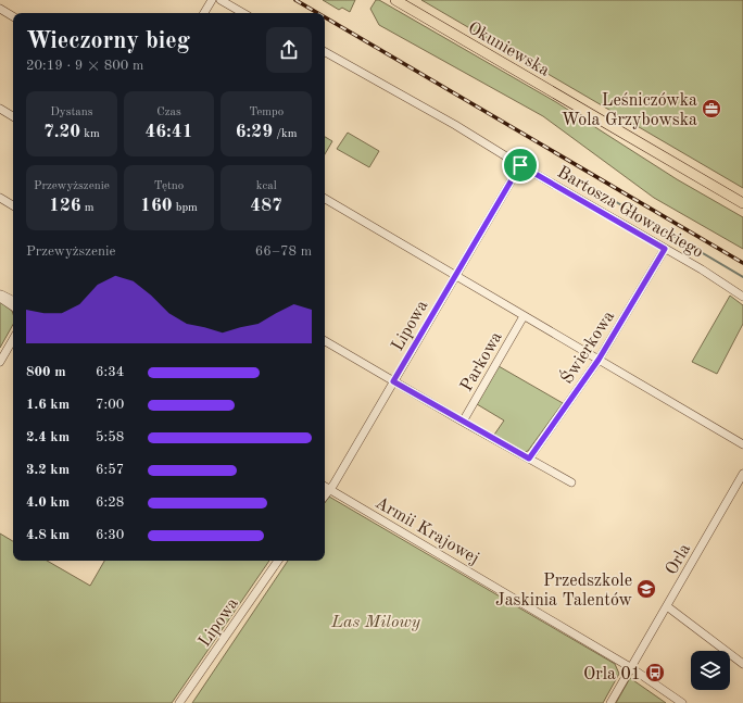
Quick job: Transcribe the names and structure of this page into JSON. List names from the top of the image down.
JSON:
{
  "streets": {
    "main road": ["Okuniewska"],
    "street": [
      "Bartosza Głowackiego",
      "Lipowa",
      "Świerkowa",
      "Parkowa",
      "Armii Krajowej",
      "Orla"
    ]
  },
  "crossings": [
    ["Bartosza Głowackiego", "Lipowa"],
    ["Bartosza Głowackiego", "Świerkowa"],
    ["Lipowa", "Armii Krajowej"],
    ["Armii Krajowej", "Orla"]
  ],
  "parks": ["Las Milowy"],
  "places": {
    "office": ["Leśniczówka Wola Grzybowska"],
    "school or university": ["Przedszkole Jaskinia Talentów"],
    "bus stop": ["Orla 01"]
  },
  "page": {
    "heading": ["Wieczorny bieg", "20:19 · 9 × 800 m"],
    "stats": [
      ["Dystans", "7.20 km"],
      ["Czas", "46:41"],
      ["Tempo", "6:29 /km"],
      ["Przewyższenie", "126 m"],
      ["Tętno", "160 bpm"],
      ["kcal", "487"]
    ],
    "chart": ["Przewyższenie", "66–78 m"],
    "list": [
      {
        "name": "800 m",
        "note": "6:34"
      },
      {
        "name": "1.6 km",
        "note": "7:00"
      },
      {
        "name": "2.4 km",
        "note": "5:58"
      },
      {
        "name": "3.2 km",
        "note": "6:57"
      },
      {
        "name": "4.0 km",
        "note": "6:28"
      },
      {
        "name": "4.8 km",
        "note": "6:30"
      }
    ]
  }
}
